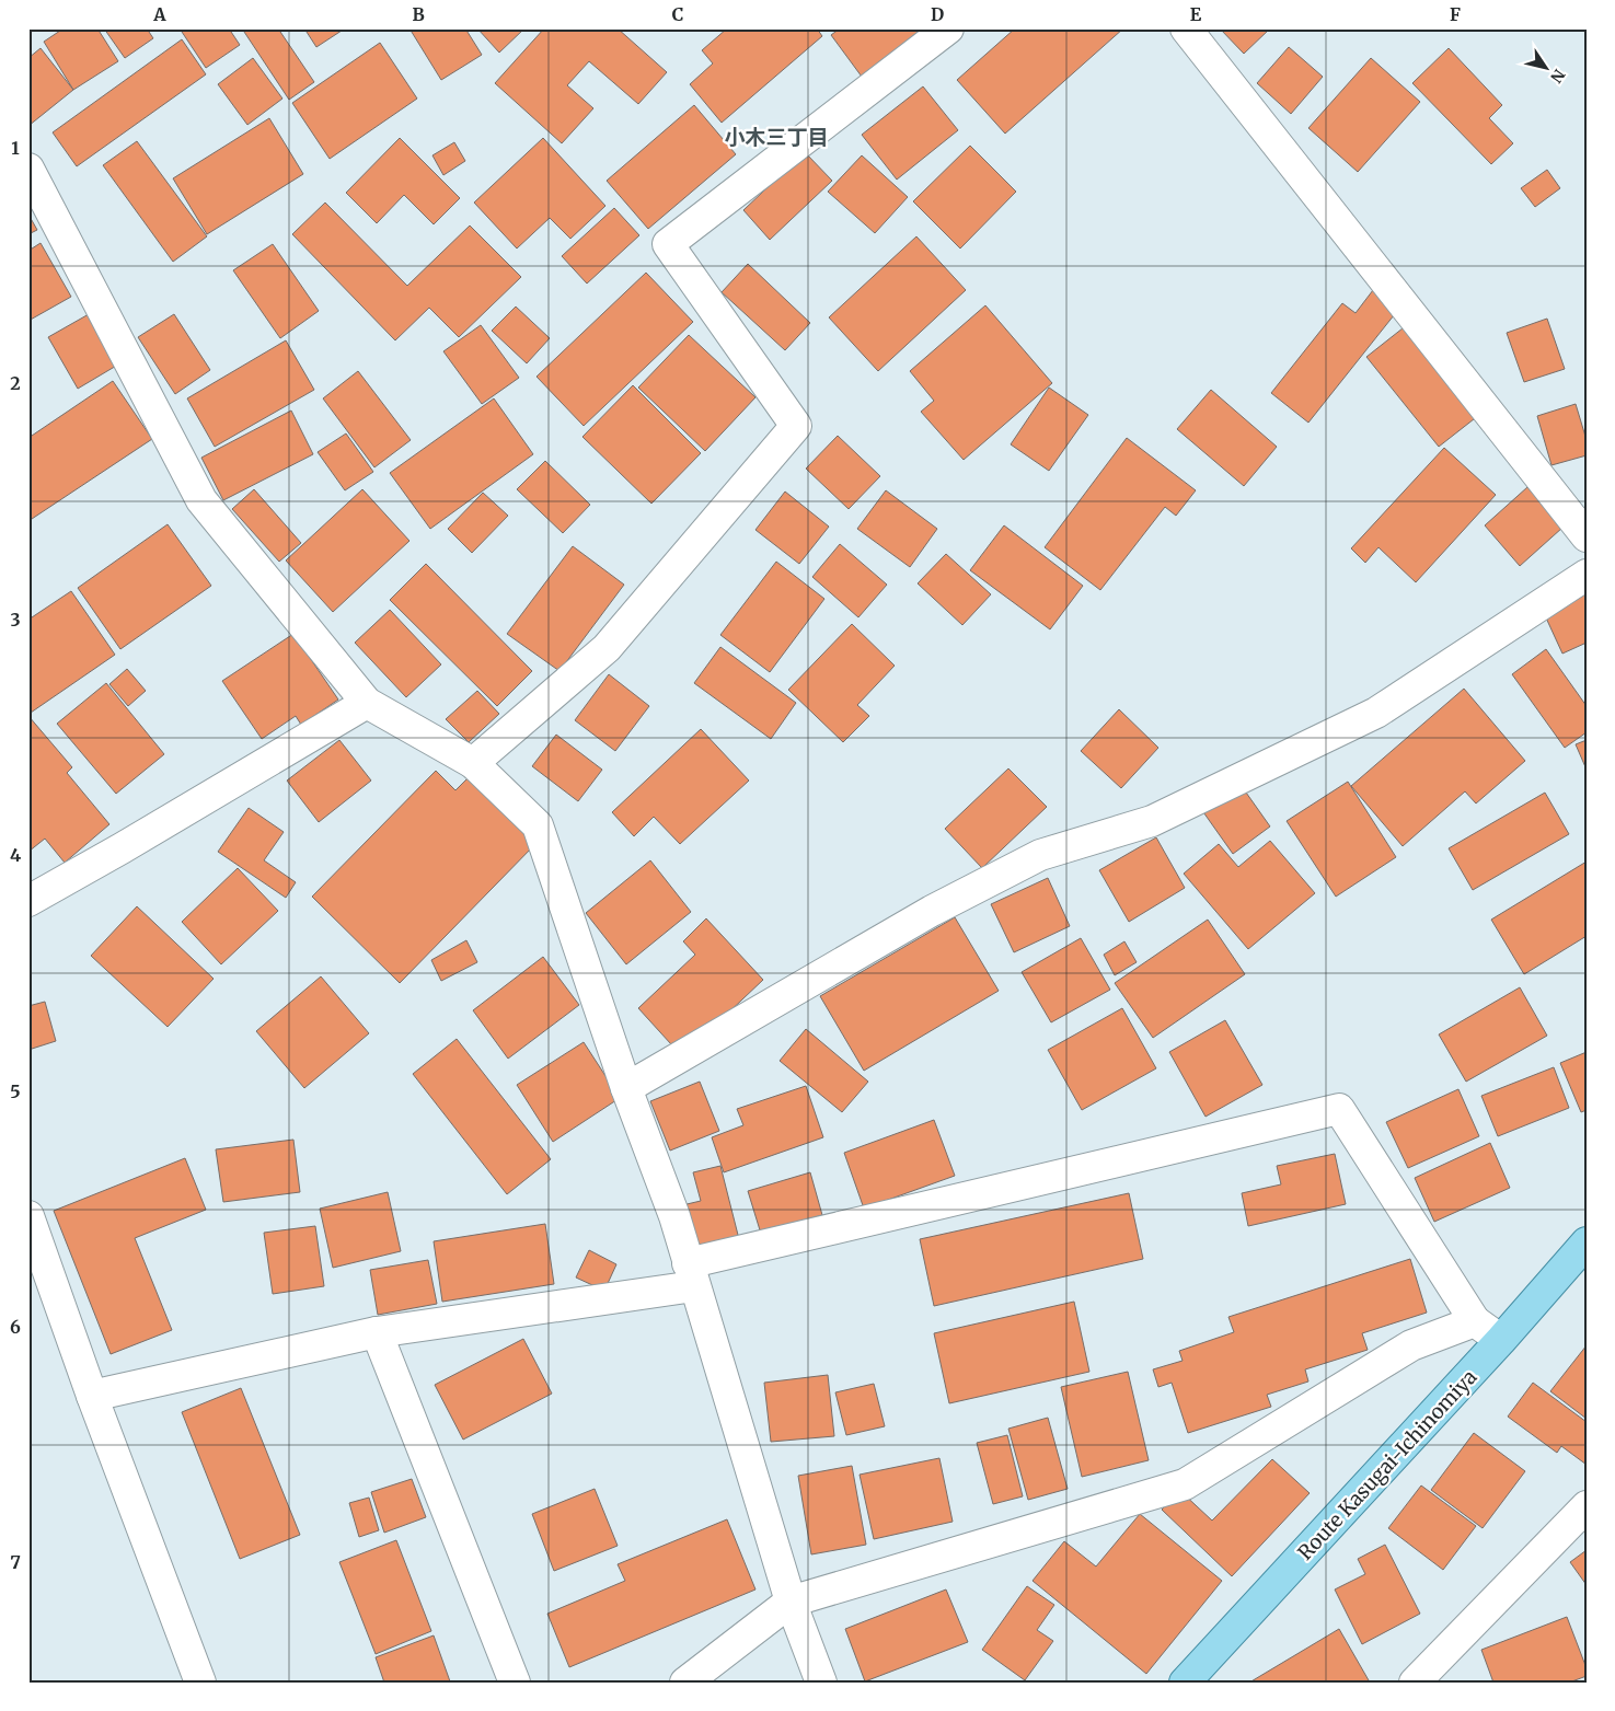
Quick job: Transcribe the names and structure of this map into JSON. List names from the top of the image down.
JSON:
{
  "streets": {
    "main road": ["Route Kasugai-Ichinomiya"]
  },
  "districts": ["小木三丁目"],
  "north": "bottom right",
  "grid": {
    "columns": [
      "A",
      "B",
      "C",
      "D",
      "E",
      "F"
    ],
    "rows": [
      "1",
      "2",
      "3",
      "4",
      "5",
      "6",
      "7"
    ]
  }
}
